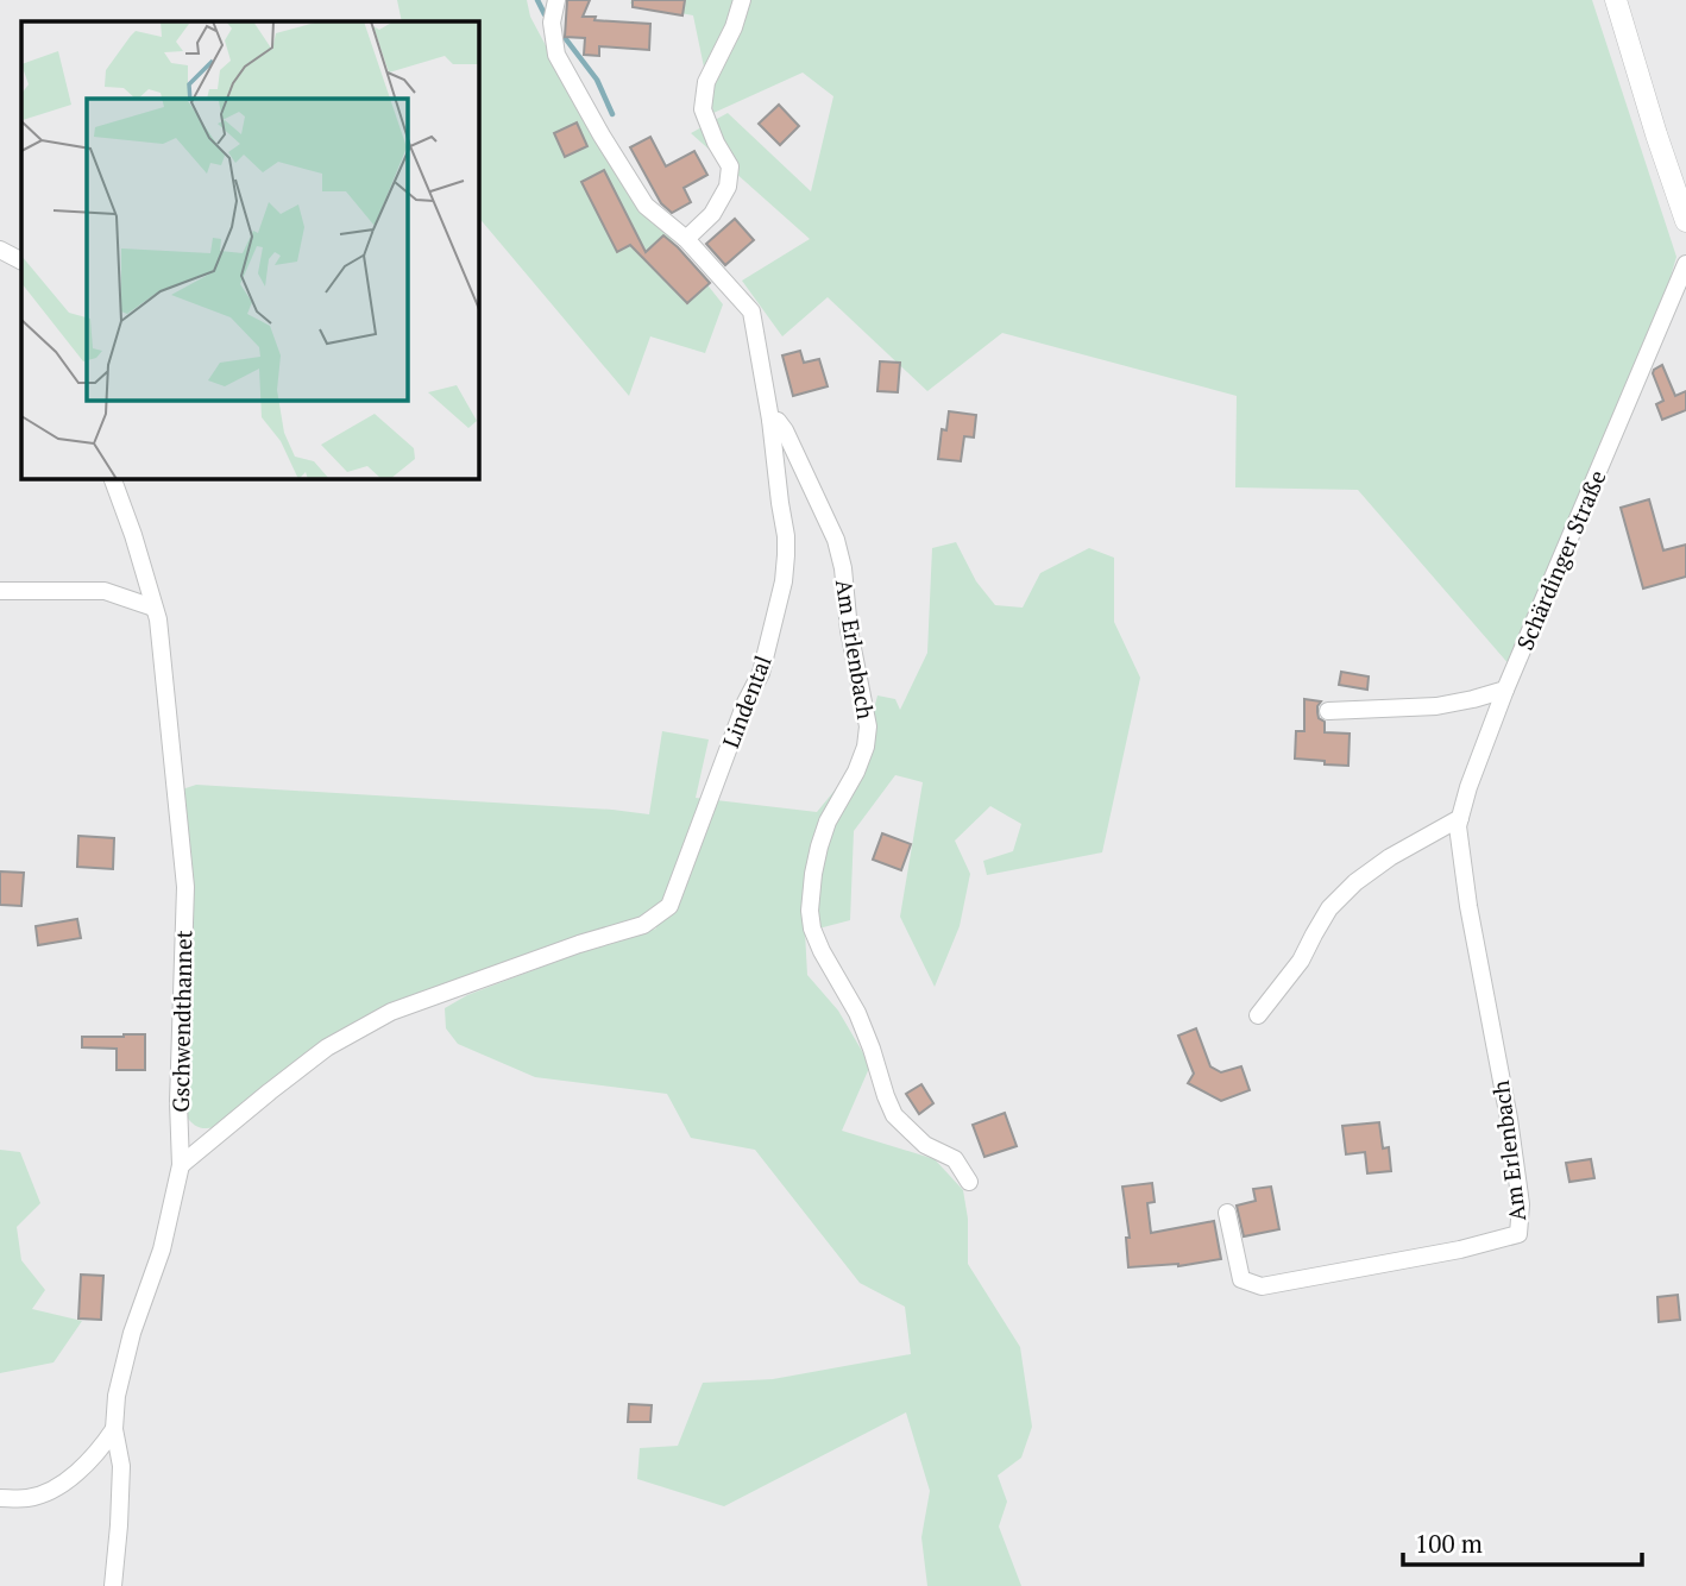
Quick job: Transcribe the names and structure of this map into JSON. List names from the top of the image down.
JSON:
{
  "streets": {
    "street": [
      "Schärdinger Straße",
      "Am Erlenbach",
      "Lindental",
      "Gschwendthannet"
    ]
  },
  "crossings": [
    ["Schärdinger Straße", "Am Erlenbach"],
    ["Am Erlenbach", "Lindental"],
    ["Lindental", "Gschwendthannet"]
  ],
  "scale_bar": "100 m"
}
